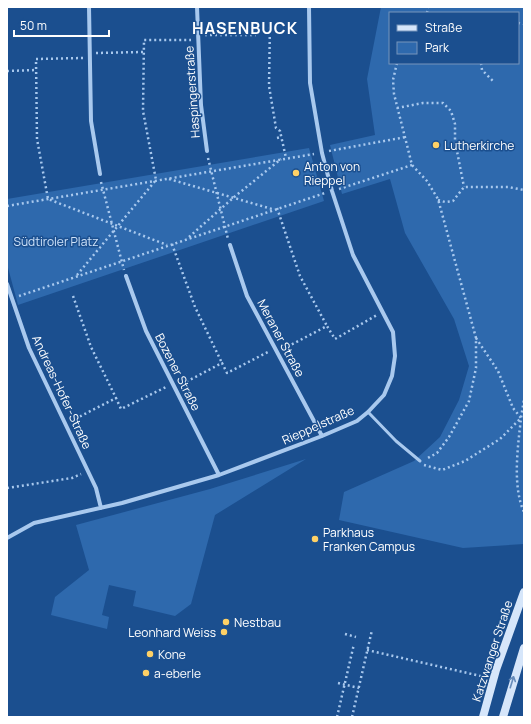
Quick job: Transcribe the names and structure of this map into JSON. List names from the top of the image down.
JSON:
{
  "streets": {
    "main road": ["Katzwanger Straße"],
    "street": [
      "Haspingerstraße",
      "Meraner Straße",
      "Bozener Straße",
      "Andreas-Hofer-Straße",
      "Rieppelstraße"
    ]
  },
  "crossings": [
    ["Meraner Straße", "Rieppelstraße"],
    ["Bozener Straße", "Rieppelstraße"],
    ["Andreas-Hofer-Straße", "Rieppelstraße"]
  ],
  "districts": ["HASENBUCK"],
  "parks": ["Südtiroler Platz"],
  "places": [
    "Lutherkirche",
    "Anton von Rieppel",
    "Parkhaus Franken Campus",
    "Nestbau",
    "Leonhard Weiss",
    "Kone",
    "a-eberle"
  ],
  "legend": ["Straße", "Park"],
  "scale_bar": "50 m"
}
